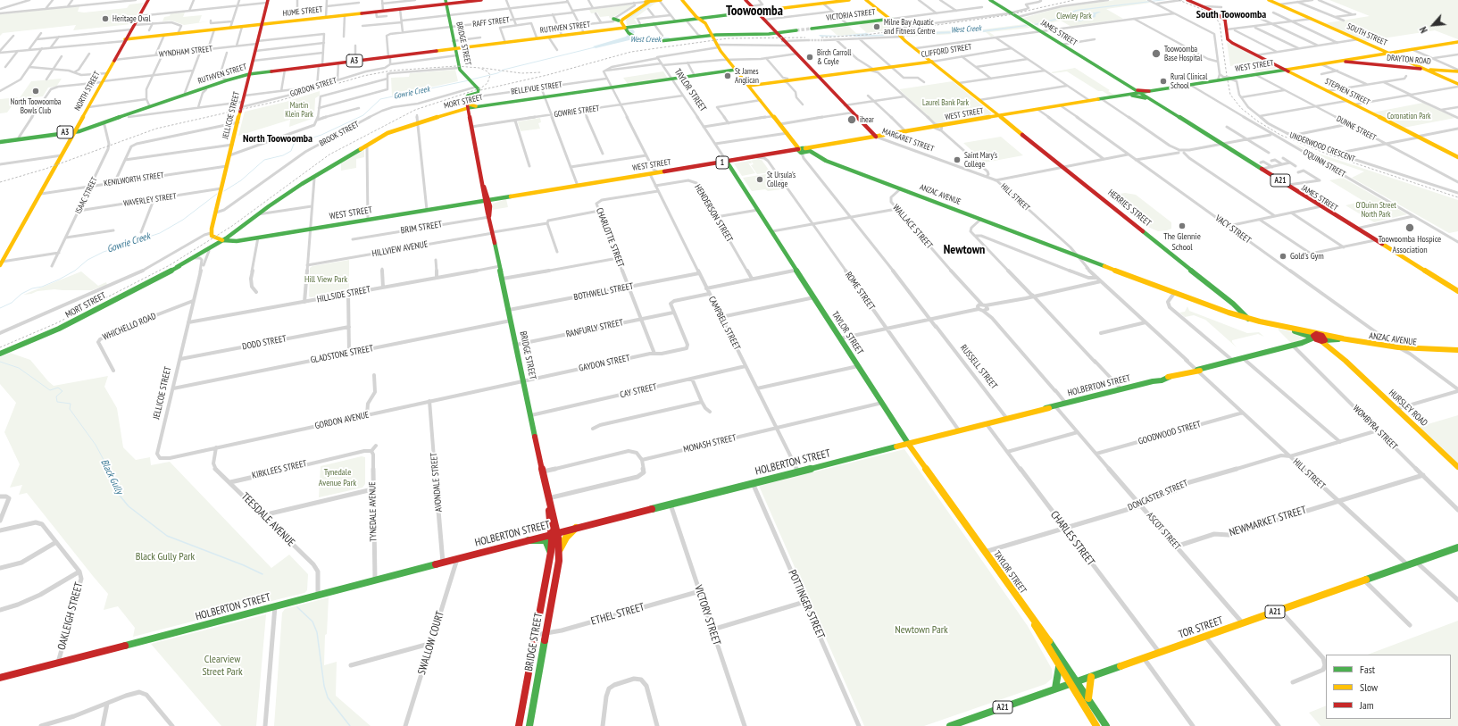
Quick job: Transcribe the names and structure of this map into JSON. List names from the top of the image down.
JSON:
{
  "streets": {
    "main road": [
      "HUME STREET",
      "VICTORIA STREET",
      "RUTHVEN STREET",
      "JAMES STREET",
      "SOUTH STREET",
      "BRIDGE STREET",
      "CLIFFORD STREET",
      "DRAYTON ROAD",
      "A3",
      "WEST STREET",
      "TAYLOR STREET",
      "NORTH STREET",
      "STEPHEN STREET",
      "MORT STREET",
      "JELLICOE STREET",
      "MARGARET STREET",
      "1",
      "A21",
      "ANZAC AVENUE",
      "HERRIES STREET",
      "RUSSELL STREET",
      "HOLBERTON STREET",
      "HURSLEY ROAD",
      "TOR STREET"
    ],
    "street": [
      "RAFF STREET",
      "WYNDHAM STREET",
      "GORDON STREET",
      "BELLEVUE STREET",
      "GOWRIE STREET",
      "DUNNE STREET",
      "BROOK STREET",
      "UNDERWOOD CRESCENT",
      "O'QUINN STREET",
      "KENILWORTH STREET",
      "ISAAC STREET",
      "HILL STREET",
      "WAVERLEY STREET",
      "HENDERSON STREET",
      "WALLACE STREET",
      "BRIM STREET",
      "VACY STREET",
      "CHARLOTTE STREET",
      "HILLVIEW AVENUE",
      "ROME STREET",
      "BOTHWELL STREET",
      "HILLSIDE STREET",
      "CAMPBELL STREET",
      "WHICHELLO ROAD",
      "RANFURLY STREET",
      "DODD STREET",
      "GLADSTONE STREET",
      "GAYDON STREET",
      "CAY STREET",
      "GORDON AVENUE",
      "WOMBYRA STREET",
      "GOODWOOD STREET",
      "MONASH STREET",
      "KIRKLEES STREET",
      "AVONDALE STREET",
      "DONCASTER STREET",
      "TYNEDALE AVENUE",
      "TEESDALE AVENUE",
      "NEWMARKET STREET",
      "ASCOT STREET",
      "CHARLES STREET",
      "POTTINGER STREET",
      "ETHEL STREET",
      "VICTORY STREET",
      "OAKLEIGH STREET",
      "SWALLOW COURT"
    ]
  },
  "crossings": [
    ["HUME STREET", "BRIDGE STREET"],
    ["HUME STREET", "NORTH STREET"],
    ["HUME STREET", "JELLICOE STREET"],
    ["RAFF STREET", "RUTHVEN STREET"],
    ["RAFF STREET", "BRIDGE STREET"],
    ["RUTHVEN STREET", "BRIDGE STREET"],
    ["RUTHVEN STREET", "GORDON STREET"],
    ["RUTHVEN STREET", "NORTH STREET"],
    ["RUTHVEN STREET", "JELLICOE STREET"],
    ["RUTHVEN STREET", "MARGARET STREET"],
    ["RUTHVEN STREET", "ISAAC STREET"],
    ["RUTHVEN STREET", "RUSSELL STREET"],
    ["JAMES STREET", "WEST STREET"],
    ["SOUTH STREET", "DRAYTON ROAD"],
    ["BRIDGE STREET", "WEST STREET"],
    ["BRIDGE STREET", "BELLEVUE STREET"],
    ["BRIDGE STREET", "MORT STREET"],
    ["BRIDGE STREET", "GOWRIE STREET"],
    ["BRIDGE STREET", "BROOK STREET"],
    ["BRIDGE STREET", "BRIM STREET"],
    ["BRIDGE STREET", "HILLVIEW AVENUE"],
    ["BRIDGE STREET", "BOTHWELL STREET"],
    ["BRIDGE STREET", "HILLSIDE STREET"],
    ["BRIDGE STREET", "RANFURLY STREET"],
    ["BRIDGE STREET", "GLADSTONE STREET"],
    ["BRIDGE STREET", "GAYDON STREET"],
    ["BRIDGE STREET", "HOLBERTON STREET"],
    ["BRIDGE STREET", "CAY STREET"],
    ["BRIDGE STREET", "GORDON AVENUE"],
    ["BRIDGE STREET", "ETHEL STREET"],
    ["CLIFFORD STREET", "MARGARET STREET"],
    ["CLIFFORD STREET", "HERRIES STREET"],
    ["CLIFFORD STREET", "RUSSELL STREET"],
    ["WYNDHAM STREET", "NORTH STREET"],
    ["WYNDHAM STREET", "JELLICOE STREET"],
    ["WEST STREET", "TAYLOR STREET"],
    ["WEST STREET", "STEPHEN STREET"],
    ["WEST STREET", "MORT STREET"],
    ["WEST STREET", "DUNNE STREET"],
    ["WEST STREET", "MARGARET STREET"],
    ["WEST STREET", "UNDERWOOD CRESCENT"],
    ["WEST STREET", "O'QUINN STREET"],
    ["WEST STREET", "ANZAC AVENUE"],
    ["WEST STREET", "HERRIES STREET"],
    ["WEST STREET", "VACY STREET"],
    ["WEST STREET", "ROME STREET"],
    ["WEST STREET", "CAMPBELL STREET"],
    ["WEST STREET", "RUSSELL STREET"],
    ["GORDON STREET", "JELLICOE STREET"],
    ["BELLEVUE STREET", "MORT STREET"],
    ["BELLEVUE STREET", "CAMPBELL STREET"],
    ["TAYLOR STREET", "MORT STREET"],
    ["TAYLOR STREET", "GOWRIE STREET"],
    ["TAYLOR STREET", "1"],
    ["TAYLOR STREET", "HOLBERTON STREET"],
    ["TAYLOR STREET", "MONASH STREET"],
    ["TAYLOR STREET", "DONCASTER STREET"],
    ["TAYLOR STREET", "TOR STREET"],
    ["NORTH STREET", "KENILWORTH STREET"],
    ["MORT STREET", "JELLICOE STREET"],
    ["MORT STREET", "CAMPBELL STREET"],
    ["MORT STREET", "RUSSELL STREET"],
    ["GOWRIE STREET", "CAMPBELL STREET"],
    ["JELLICOE STREET", "BROOK STREET"],
    ["JELLICOE STREET", "KENILWORTH STREET"],
    ["JELLICOE STREET", "WAVERLEY STREET"],
    ["JELLICOE STREET", "HILLSIDE STREET"],
    ["JELLICOE STREET", "WHICHELLO ROAD"],
    ["JELLICOE STREET", "DODD STREET"],
    ["JELLICOE STREET", "GLADSTONE STREET"],
    ["JELLICOE STREET", "GORDON AVENUE"],
    ["MARGARET STREET", "HILL STREET"],
    ["1", "RUSSELL STREET"],
    ["KENILWORTH STREET", "ISAAC STREET"],
    ["ANZAC AVENUE", "HILL STREET"],
    ["ANZAC AVENUE", "HERRIES STREET"],
    ["ANZAC AVENUE", "WALLACE STREET"],
    ["ANZAC AVENUE", "VACY STREET"],
    ["ANZAC AVENUE", "RUSSELL STREET"],
    ["ANZAC AVENUE", "HOLBERTON STREET"],
    ["ANZAC AVENUE", "HURSLEY ROAD"],
    ["ISAAC STREET", "WAVERLEY STREET"],
    ["HILL STREET", "HOLBERTON STREET"],
    ["HILL STREET", "GOODWOOD STREET"],
    ["HILL STREET", "DONCASTER STREET"],
    ["HILL STREET", "NEWMARKET STREET"],
    ["HILL STREET", "TOR STREET"],
    ["HENDERSON STREET", "CAMPBELL STREET"],
    ["WALLACE STREET", "HOLBERTON STREET"],
    ["CHARLOTTE STREET", "HILLVIEW AVENUE"],
    ["CHARLOTTE STREET", "BOTHWELL STREET"],
    ["CHARLOTTE STREET", "CAMPBELL STREET"],
    ["CHARLOTTE STREET", "RANFURLY STREET"],
    ["CHARLOTTE STREET", "GAYDON STREET"],
    ["ROME STREET", "HOLBERTON STREET"],
    ["BOTHWELL STREET", "CAMPBELL STREET"],
    ["CAMPBELL STREET", "HOLBERTON STREET"],
    ["CAMPBELL STREET", "CAY STREET"],
    ["CAMPBELL STREET", "MONASH STREET"],
    ["RANFURLY STREET", "GAYDON STREET"],
    ["GAYDON STREET", "GORDON AVENUE"],
    ["RUSSELL STREET", "HOLBERTON STREET"],
    ["HOLBERTON STREET", "HURSLEY ROAD"],
    ["HOLBERTON STREET", "WOMBYRA STREET"],
    ["HOLBERTON STREET", "AVONDALE STREET"],
    ["HOLBERTON STREET", "TYNEDALE AVENUE"],
    ["HOLBERTON STREET", "TEESDALE AVENUE"],
    ["HOLBERTON STREET", "ASCOT STREET"],
    ["HOLBERTON STREET", "CHARLES STREET"],
    ["HOLBERTON STREET", "POTTINGER STREET"],
    ["HOLBERTON STREET", "VICTORY STREET"],
    ["HOLBERTON STREET", "OAKLEIGH STREET"],
    ["HOLBERTON STREET", "SWALLOW COURT"],
    ["GORDON AVENUE", "AVONDALE STREET"],
    ["GORDON AVENUE", "TEESDALE AVENUE"],
    ["WOMBYRA STREET", "NEWMARKET STREET"],
    ["GOODWOOD STREET", "ASCOT STREET"],
    ["KIRKLEES STREET", "TYNEDALE AVENUE"],
    ["KIRKLEES STREET", "TEESDALE AVENUE"],
    ["DONCASTER STREET", "ASCOT STREET"],
    ["DONCASTER STREET", "CHARLES STREET"],
    ["NEWMARKET STREET", "ASCOT STREET"],
    ["ASCOT STREET", "TOR STREET"],
    ["CHARLES STREET", "TOR STREET"],
    ["ETHEL STREET", "VICTORY STREET"]
  ],
  "districts": [
    "Toowoomba",
    "South Toowoomba",
    "North Toowoomba",
    "Newtown"
  ],
  "water": ["West Creek", "Gowrie Creek", "Black Gully"],
  "parks": [
    "Clewley Park",
    "Laurel Bank Park",
    "Martin Klein Park",
    "Coronation Park",
    "O'Quinn Street North Park",
    "Hill View Park",
    "Tynedale Avenue Park",
    "Black Gully Park",
    "Newtown Park",
    "Clearview Street Park"
  ],
  "places": [
    "Heritage Oval",
    "Milne Bay Aquatic and Fitness Centre",
    "Toowoomba Base Hospital",
    "Birch Carroll & Coyle",
    "St James Anglican",
    "Rural Clinical School",
    "North Toowoomba Bowls Club",
    "ihear",
    "Saint Mary's College",
    "St Ursula's College",
    "The Glennie School",
    "Toowoomba Hospice Association",
    "Gold's Gym"
  ],
  "legend": ["Fast", "Slow", "Jam"],
  "north": "bottom left"
}
